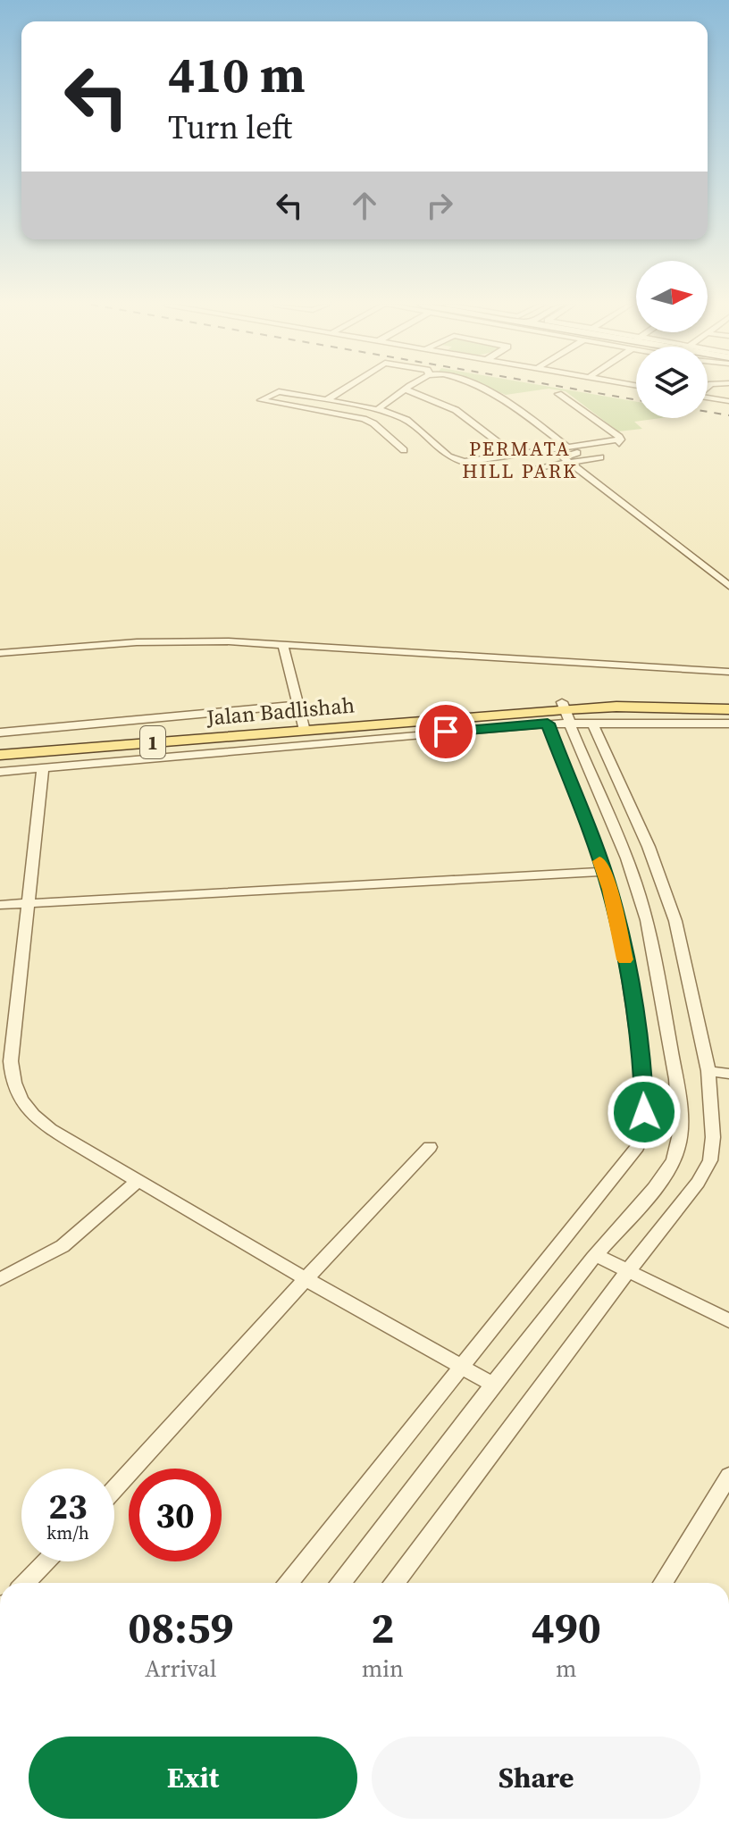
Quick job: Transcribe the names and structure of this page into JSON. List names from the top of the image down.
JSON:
{
  "streets": {
    "main road": ["Jalan Badlishah", "1"]
  },
  "crossings": [
    ["Jalan Badlishah", "1"]
  ],
  "districts": ["PERMATA HILL PARK"],
  "north": "right",
  "page": {
    "turn": ["410 m", "Turn left"],
    "speed": "23 km/h",
    "limit": "30",
    "eta": [
      "08:59",
      "Arrival",
      "2",
      "min",
      "490",
      "m"
    ],
    "buttons": ["Exit", "Share"]
  }
}
